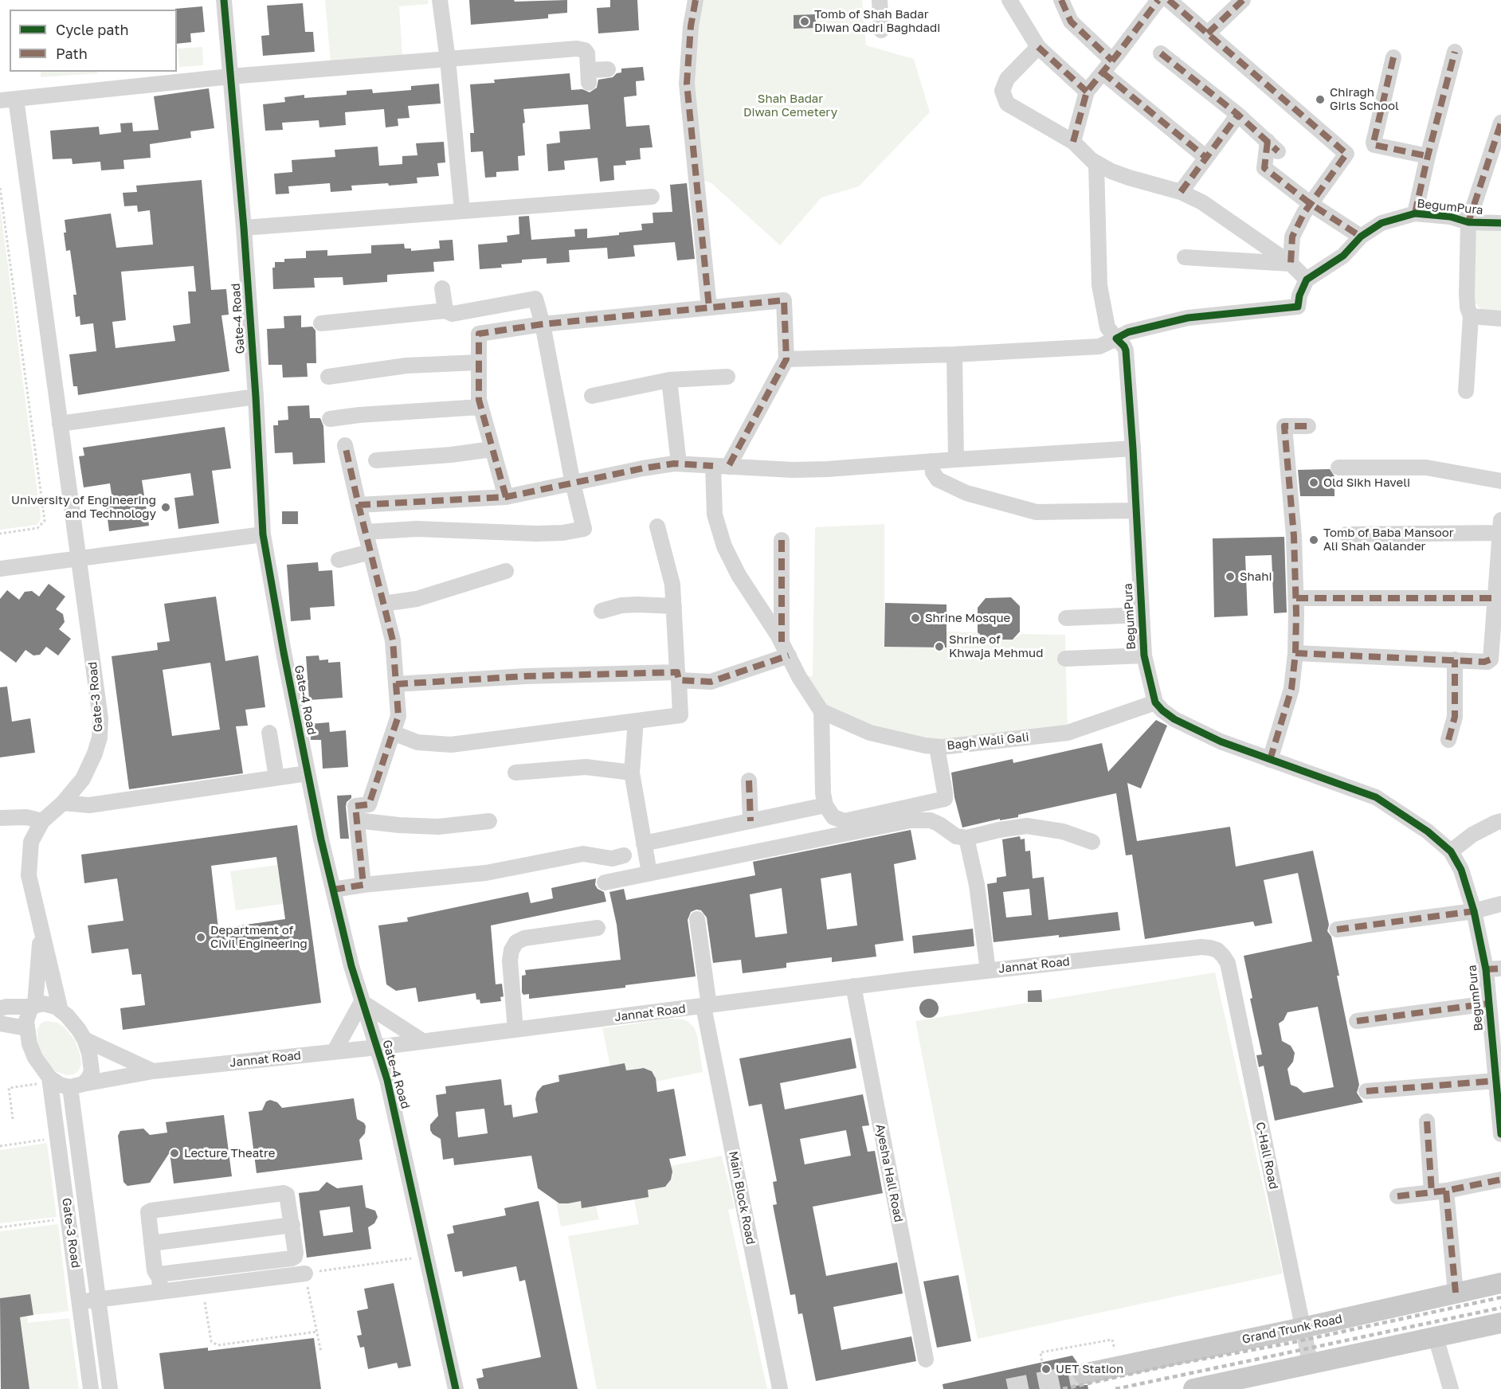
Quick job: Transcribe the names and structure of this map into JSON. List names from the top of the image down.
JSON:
{
  "streets": {
    "main road": ["Grand Trunk Road"],
    "street": [
      "BegumPura",
      "Gate-4 Road",
      "Gate-3 Road",
      "Bagh Wali Gali",
      "Jannat Road",
      "C-Hall Road",
      "Ayesha Hall Road",
      "Main Block Road"
    ]
  },
  "crossings": [
    ["BegumPura", "Bagh Wali Gali"],
    ["Gate-4 Road", "Jannat Road"],
    ["Gate-3 Road", "Jannat Road"],
    ["Jannat Road", "C-Hall Road"],
    ["Jannat Road", "Ayesha Hall Road"],
    ["Jannat Road", "Main Block Road"],
    ["C-Hall Road", "Grand Trunk Road"]
  ],
  "parks": ["Shah Badar Diwan Cemetery"],
  "places": [
    "Tomb of Shah Badar Diwan Qadri Baghdadi",
    "Chiragh Girls School",
    "Old Sikh Haveli",
    "University of Engineering and Technology",
    "Tomb of Baba Mansoor Ali Shah Qalander",
    "Shahi",
    "Shrine Mosque",
    "Shrine of Khwaja Mehmud",
    "Department of Civil Engineering",
    "Lecture Theatre",
    "UET Station"
  ],
  "legend": ["Cycle path", "Path"]
}
